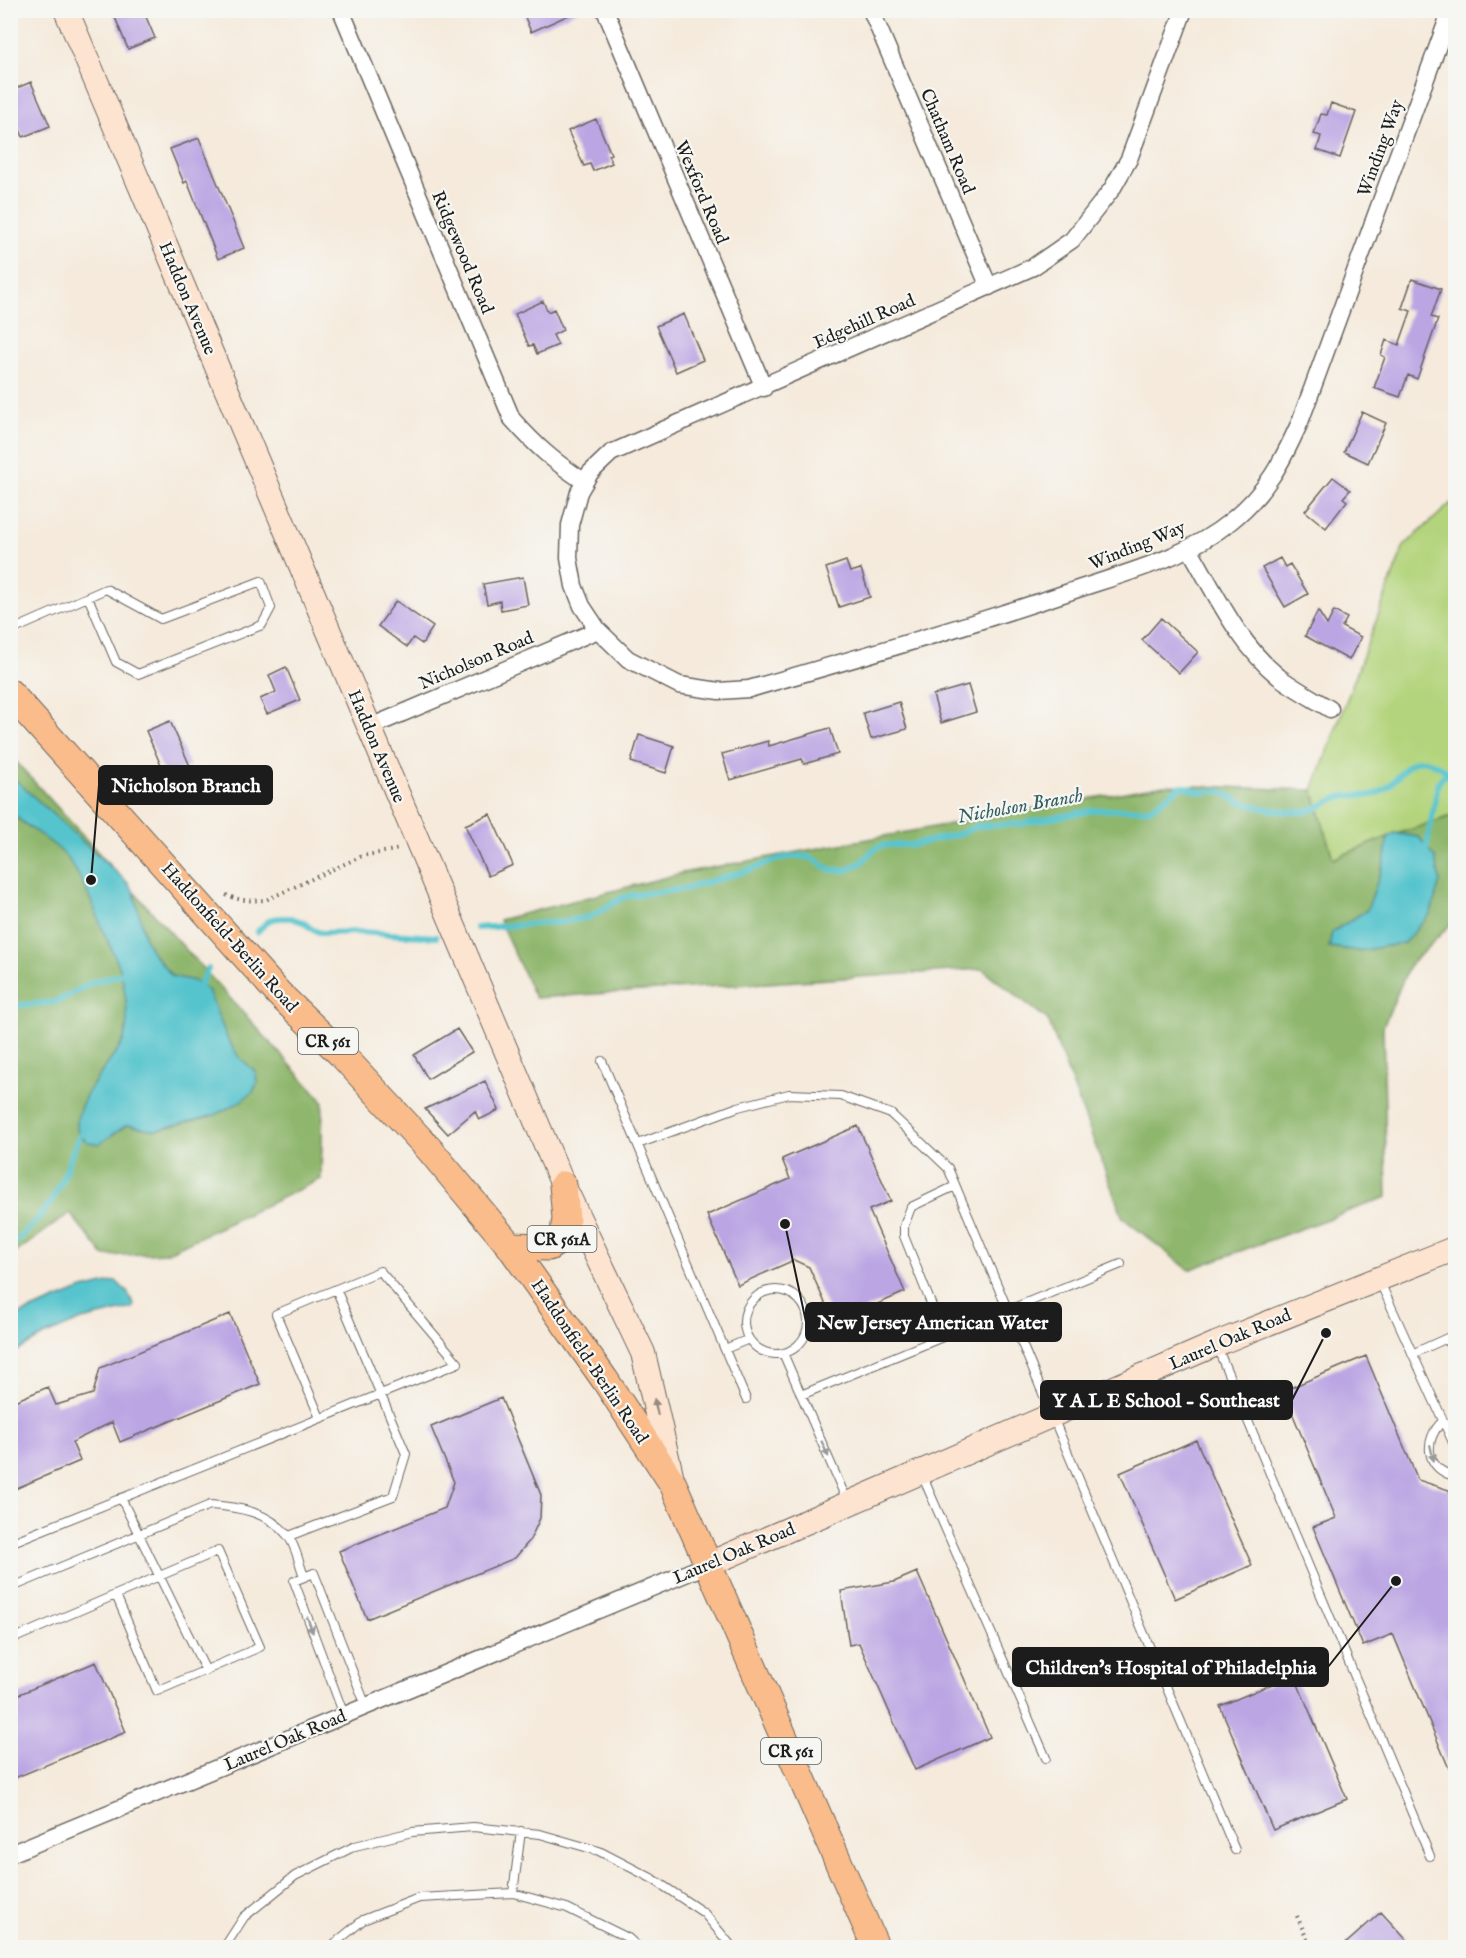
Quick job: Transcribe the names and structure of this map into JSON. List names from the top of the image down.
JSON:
{
  "streets": {
    "main road": ["Haddonfield-Berlin Road", "CR 561", "CR 561A"],
    "street": [
      "Chatham Road",
      "Winding Way",
      "Wexford Road",
      "Ridgewood Road",
      "Haddon Avenue",
      "Edgehill Road",
      "Nicholson Road",
      "Laurel Oak Road"
    ]
  },
  "crossings": [
    ["Chatham Road", "Edgehill Road"],
    ["Winding Way", "Edgehill Road"],
    ["Winding Way", "Nicholson Road"],
    ["Wexford Road", "Edgehill Road"],
    ["Ridgewood Road", "Edgehill Road"],
    ["Haddon Avenue", "Nicholson Road"],
    ["Haddon Avenue", "Haddonfield-Berlin Road"],
    ["Haddon Avenue", "CR 561A"],
    ["Edgehill Road", "Nicholson Road"],
    ["Haddonfield-Berlin Road", "CR 561A"],
    ["Haddonfield-Berlin Road", "Laurel Oak Road"]
  ],
  "water": ["Nicholson Branch"],
  "places": [
    "Nicholson Branch",
    "New Jersey American Water",
    "Y A L E School - Southeast",
    "Children's Hospital of Philadelphia"
  ]
}
